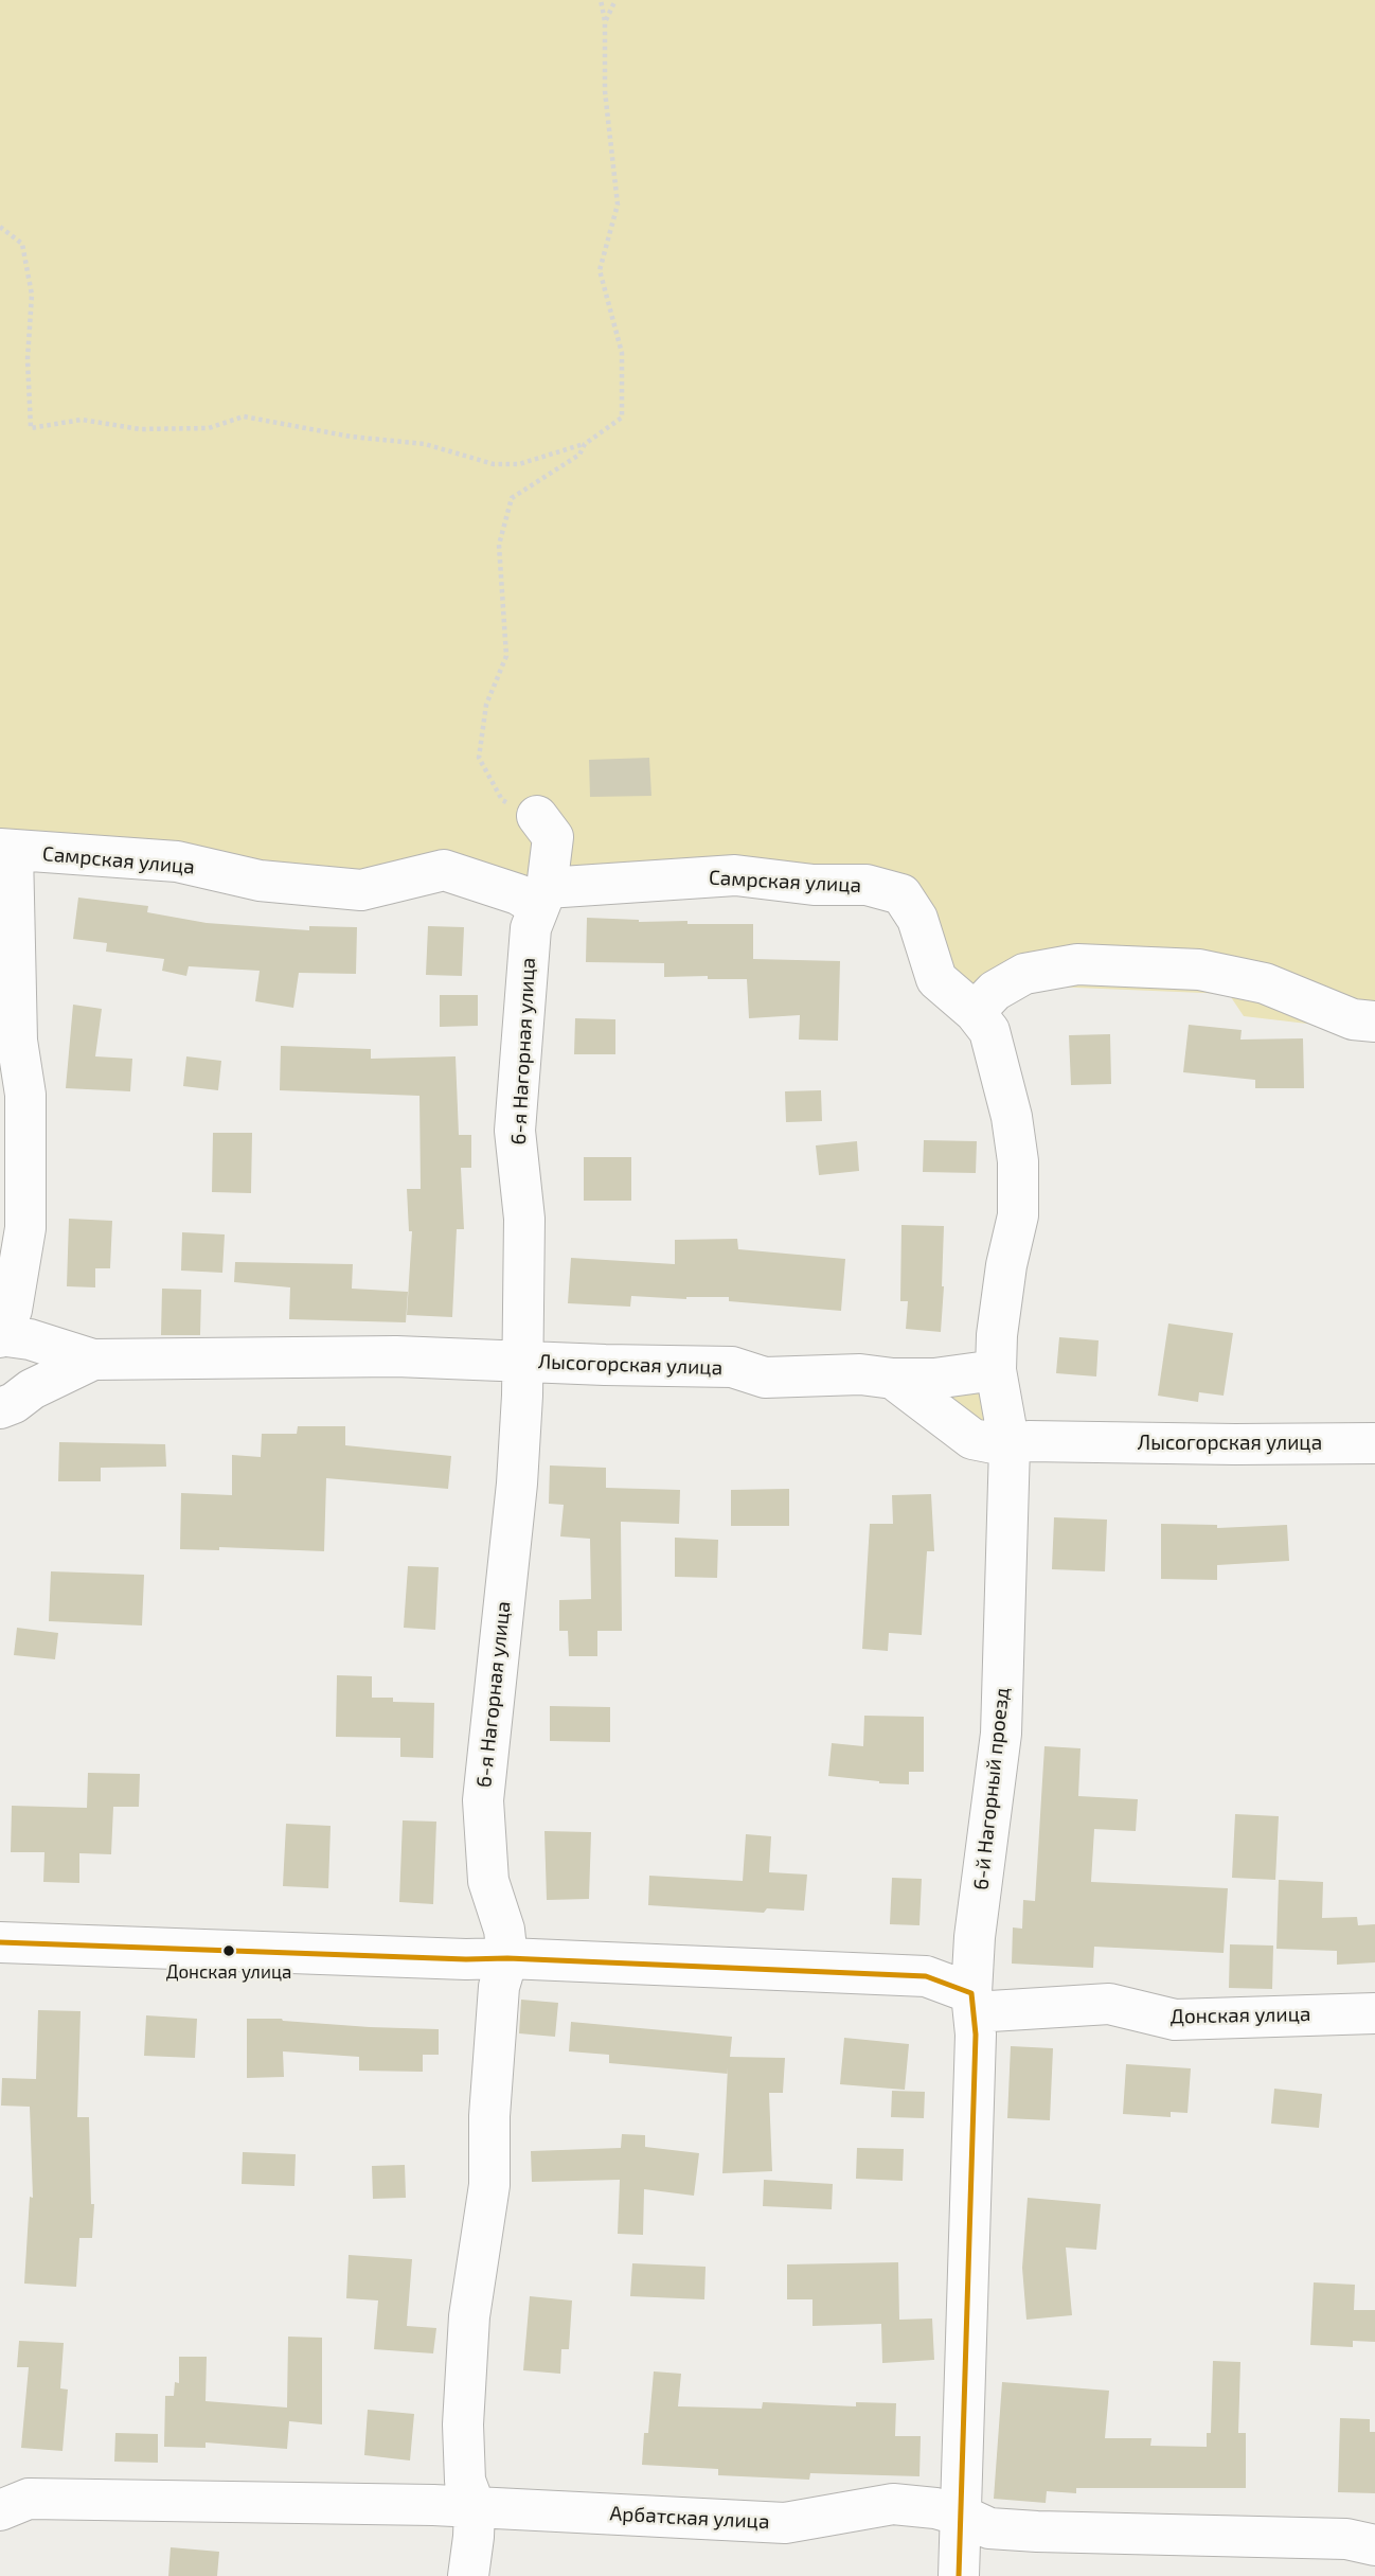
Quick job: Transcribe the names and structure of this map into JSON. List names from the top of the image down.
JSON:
{
  "streets": {
    "street": [
      "Самрская улица",
      "6-я Нагорная улица",
      "Лысогорская улица",
      "6-й Нагорный проезд",
      "Донская улица",
      "Арбатская улица"
    ]
  },
  "crossings": [
    ["Самрская улица", "6-я Нагорная улица"],
    ["Самрская улица", "6-й Нагорный проезд"],
    ["6-я Нагорная улица", "Лысогорская улица"],
    ["6-я Нагорная улица", "Донская улица"],
    ["6-я Нагорная улица", "Арбатская улица"],
    ["Лысогорская улица", "6-й Нагорный проезд"],
    ["6-й Нагорный проезд", "Донская улица"],
    ["6-й Нагорный проезд", "Арбатская улица"]
  ],
  "places": ["Донская улица"]
}
